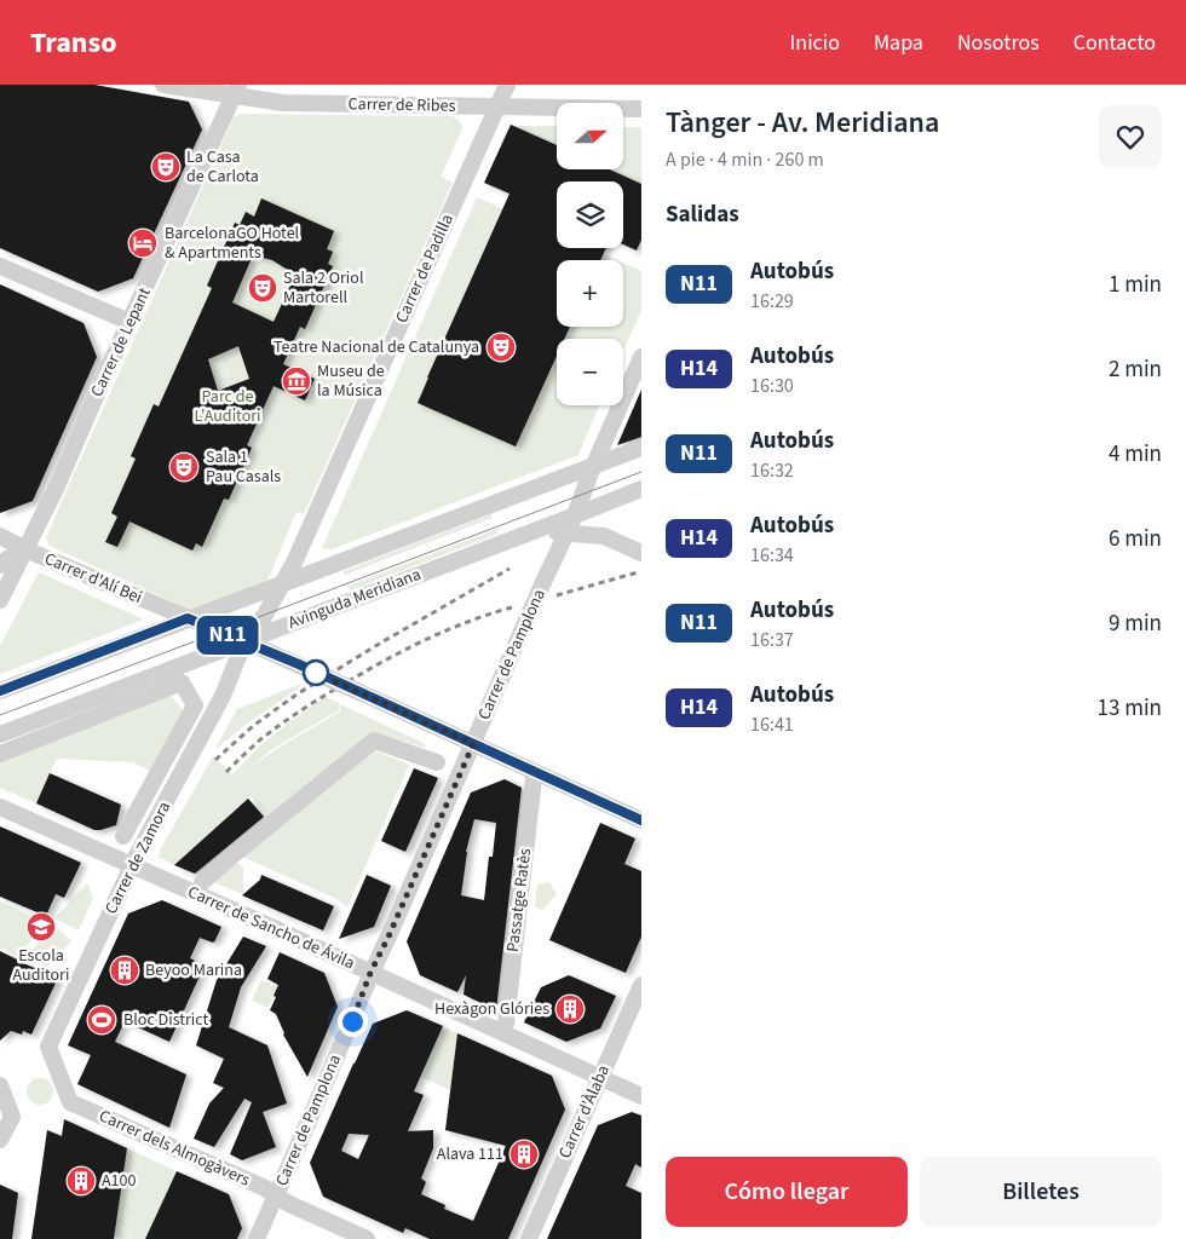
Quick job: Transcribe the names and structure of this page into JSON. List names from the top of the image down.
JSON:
{
  "streets": {
    "street": [
      "Carrer de Ribes",
      "Carrer de Padilla",
      "Carrer de Lepant",
      "Carrer d'Alí Bei",
      "Avinguda Meridiana",
      "Carrer de Pamplona",
      "Carrer de Zamora",
      "Passatge Ratès",
      "Carrer de Sancho de Ávila",
      "Carrer d'Àlaba",
      "Carrer dels Almogàvers"
    ]
  },
  "crossings": [
    ["Carrer de Ribes", "Carrer de Padilla"],
    ["Carrer de Ribes", "Carrer de Lepant"],
    ["Carrer de Padilla", "Carrer d'Alí Bei"],
    ["Carrer de Padilla", "Avinguda Meridiana"],
    ["Carrer de Padilla", "Carrer de Zamora"],
    ["Carrer de Lepant", "Carrer d'Alí Bei"],
    ["Carrer d'Alí Bei", "Avinguda Meridiana"],
    ["Carrer d'Alí Bei", "Carrer de Pamplona"],
    ["Carrer d'Alí Bei", "Carrer de Zamora"],
    ["Avinguda Meridiana", "Carrer de Pamplona"],
    ["Avinguda Meridiana", "Carrer de Zamora"],
    ["Carrer de Pamplona", "Carrer de Sancho de Ávila"],
    ["Carrer de Pamplona", "Carrer dels Almogàvers"],
    ["Carrer de Zamora", "Carrer de Sancho de Ávila"],
    ["Carrer de Zamora", "Carrer dels Almogàvers"],
    ["Carrer de Sancho de Ávila", "Carrer d'Àlaba"]
  ],
  "parks": ["Parc de L'Auditori"],
  "places": {
    "theatre": [
      "La Casa de Carlota",
      "Sala 2 Oriol Martorell",
      "Teatre Nacional de Catalunya",
      "Sala 1 Pau Casals"
    ],
    "hotel": ["BarcelonaGO Hotel & Apartments"],
    "museum": ["Museu de la Música"],
    "school or university": ["Escola Auditori"],
    "building": [
      "Beyoo Marina",
      "Hexàgon Glóries",
      "Alava 111",
      "A100"
    ],
    "sports": ["Bloc District"]
  },
  "lines": ["bus line N11"],
  "north": "right",
  "page": {
    "header": "Transo",
    "nav": [
      "Inicio",
      "Mapa",
      "Nosotros",
      "Contacto"
    ],
    "on_map": "N11",
    "heading": [
      ["Tànger - Av. Meridiana", "A pie · 4 min · 260 m"],
      "Salidas"
    ],
    "map_buttons": ["+", "−"],
    "list": [
      {
        "mark": "N11",
        "name": "Autobús",
        "note": "16:29",
        "value": "1 min"
      },
      {
        "mark": "H14",
        "name": "Autobús",
        "note": "16:30",
        "value": "2 min"
      },
      {
        "mark": "N11",
        "name": "Autobús",
        "note": "16:32",
        "value": "4 min"
      },
      {
        "mark": "H14",
        "name": "Autobús",
        "note": "16:34",
        "value": "6 min"
      },
      {
        "mark": "N11",
        "name": "Autobús",
        "note": "16:37",
        "value": "9 min"
      },
      {
        "mark": "H14",
        "name": "Autobús",
        "note": "16:41",
        "value": "13 min"
      }
    ],
    "buttons": ["Cómo llegar", "Billetes"]
  }
}
